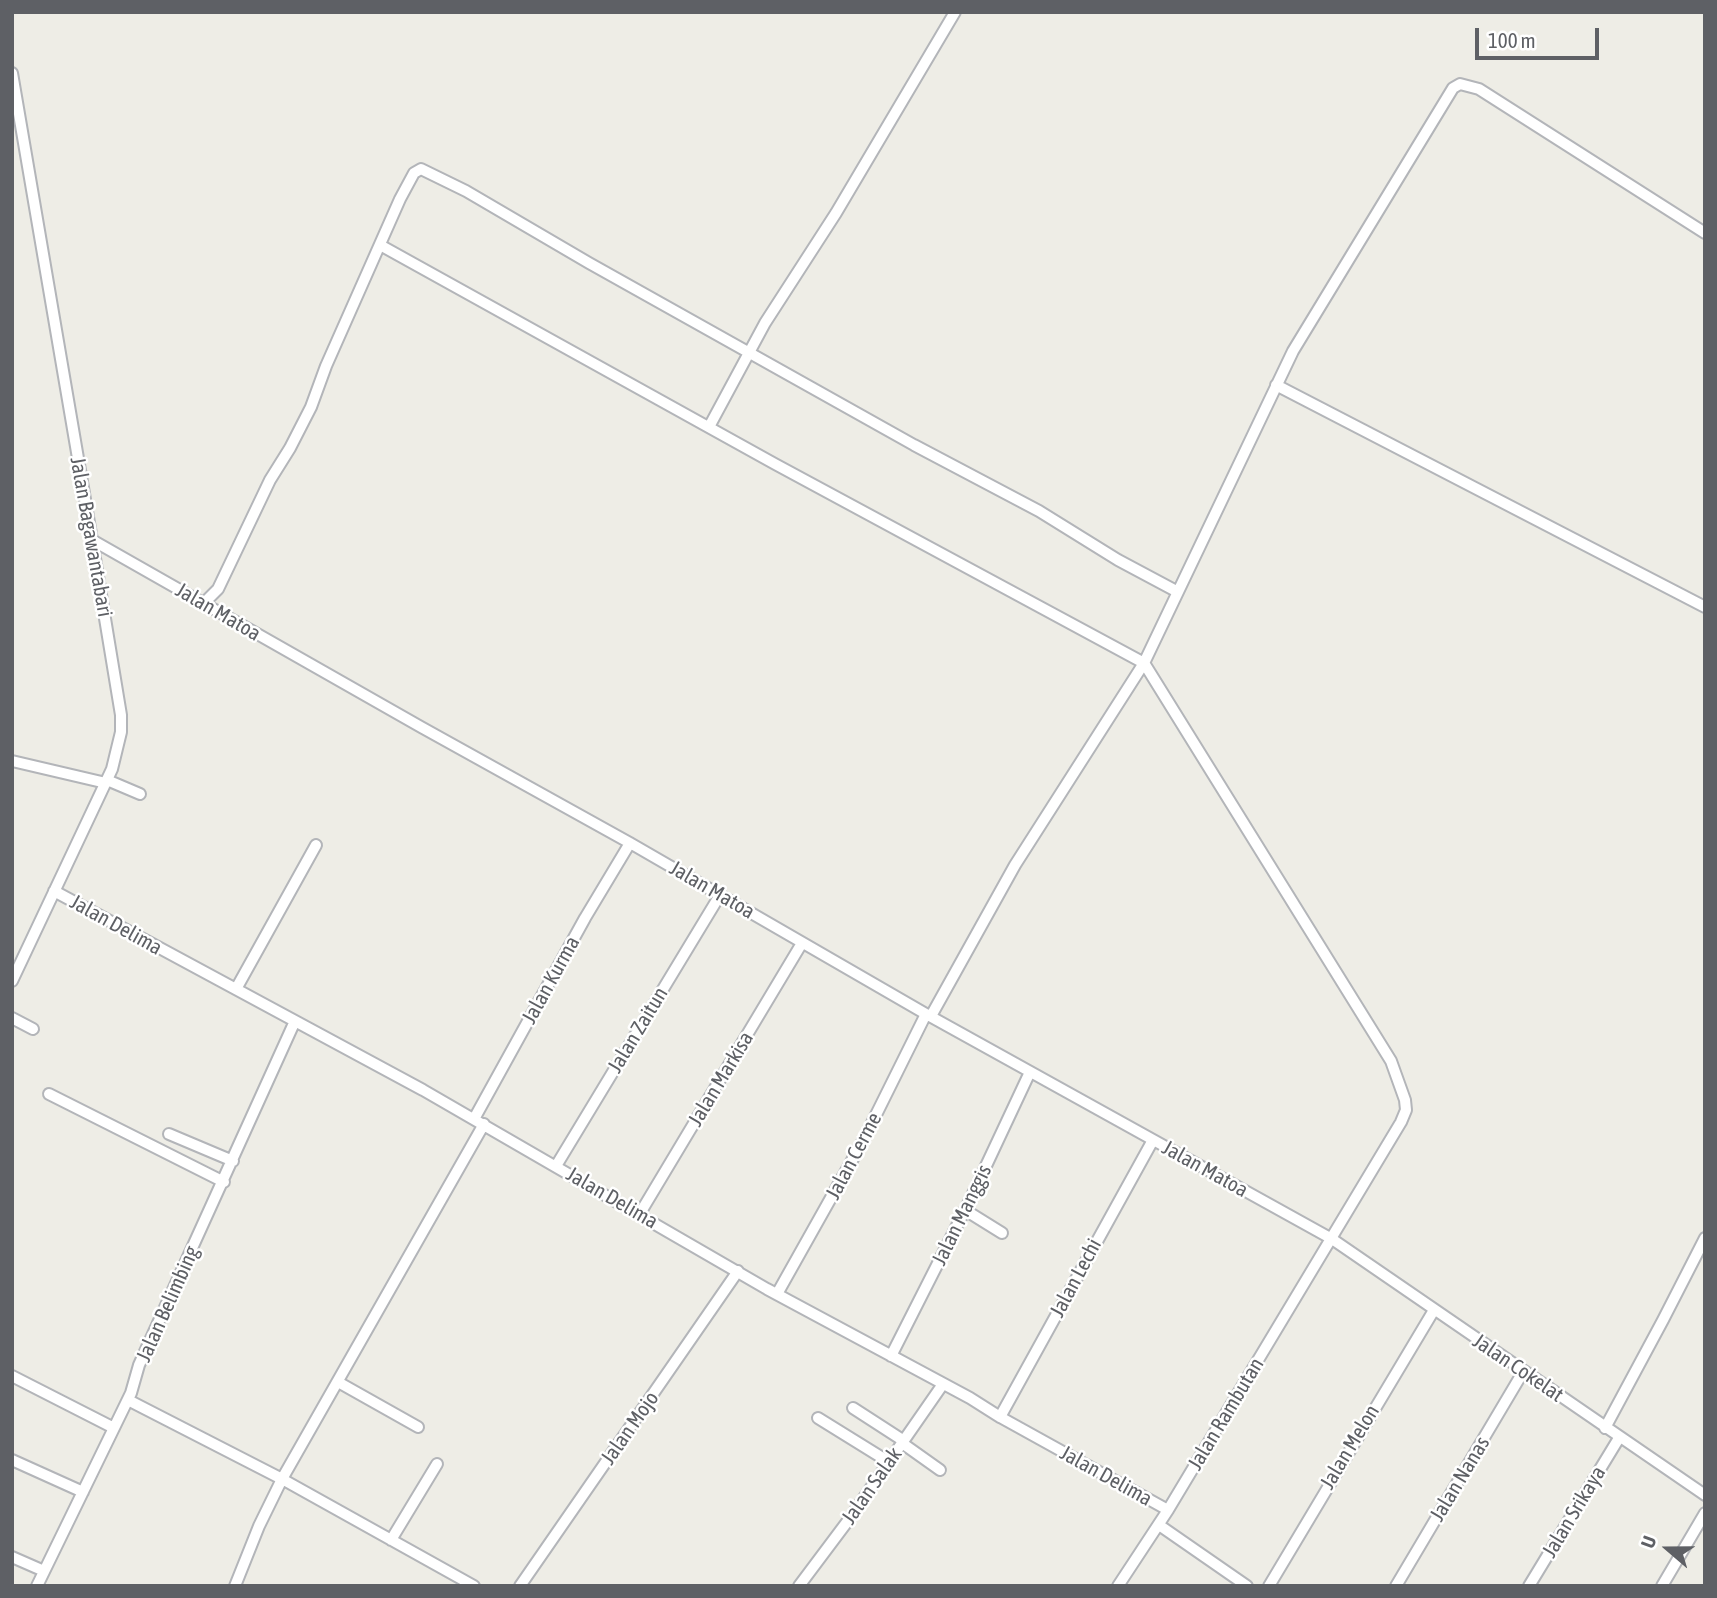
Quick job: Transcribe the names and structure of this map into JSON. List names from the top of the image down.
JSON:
{
  "streets": {
    "street": [
      "Jalan Bagawantabari",
      "Jalan Matoa",
      "Jalan Delima",
      "Jalan Kurma",
      "Jalan Zaitun",
      "Jalan Markisa",
      "Jalan Cerme",
      "Jalan Manggis",
      "Jalan Lechi",
      "Jalan Belimbing",
      "Jalan Cokelat",
      "Jalan Rambutan",
      "Jalan Mojo",
      "Jalan Melon",
      "Jalan Nanas",
      "Jalan Salak",
      "Jalan Srikaya"
    ]
  },
  "crossings": [
    ["Jalan Bagawantabari", "Jalan Matoa"],
    ["Jalan Bagawantabari", "Jalan Delima"],
    ["Jalan Matoa", "Jalan Kurma"],
    ["Jalan Matoa", "Jalan Zaitun"],
    ["Jalan Matoa", "Jalan Markisa"],
    ["Jalan Matoa", "Jalan Cerme"],
    ["Jalan Matoa", "Jalan Manggis"],
    ["Jalan Matoa", "Jalan Lechi"],
    ["Jalan Matoa", "Jalan Cokelat"],
    ["Jalan Matoa", "Jalan Rambutan"],
    ["Jalan Delima", "Jalan Kurma"],
    ["Jalan Delima", "Jalan Zaitun"],
    ["Jalan Delima", "Jalan Markisa"],
    ["Jalan Delima", "Jalan Cerme"],
    ["Jalan Delima", "Jalan Manggis"],
    ["Jalan Delima", "Jalan Lechi"],
    ["Jalan Delima", "Jalan Belimbing"],
    ["Jalan Delima", "Jalan Rambutan"],
    ["Jalan Delima", "Jalan Mojo"],
    ["Jalan Delima", "Jalan Salak"],
    ["Jalan Cerme", "Jalan Rambutan"],
    ["Jalan Cokelat", "Jalan Rambutan"],
    ["Jalan Cokelat", "Jalan Melon"],
    ["Jalan Cokelat", "Jalan Nanas"],
    ["Jalan Cokelat", "Jalan Srikaya"]
  ],
  "scale_bar": "100 m",
  "north": "left"
}
